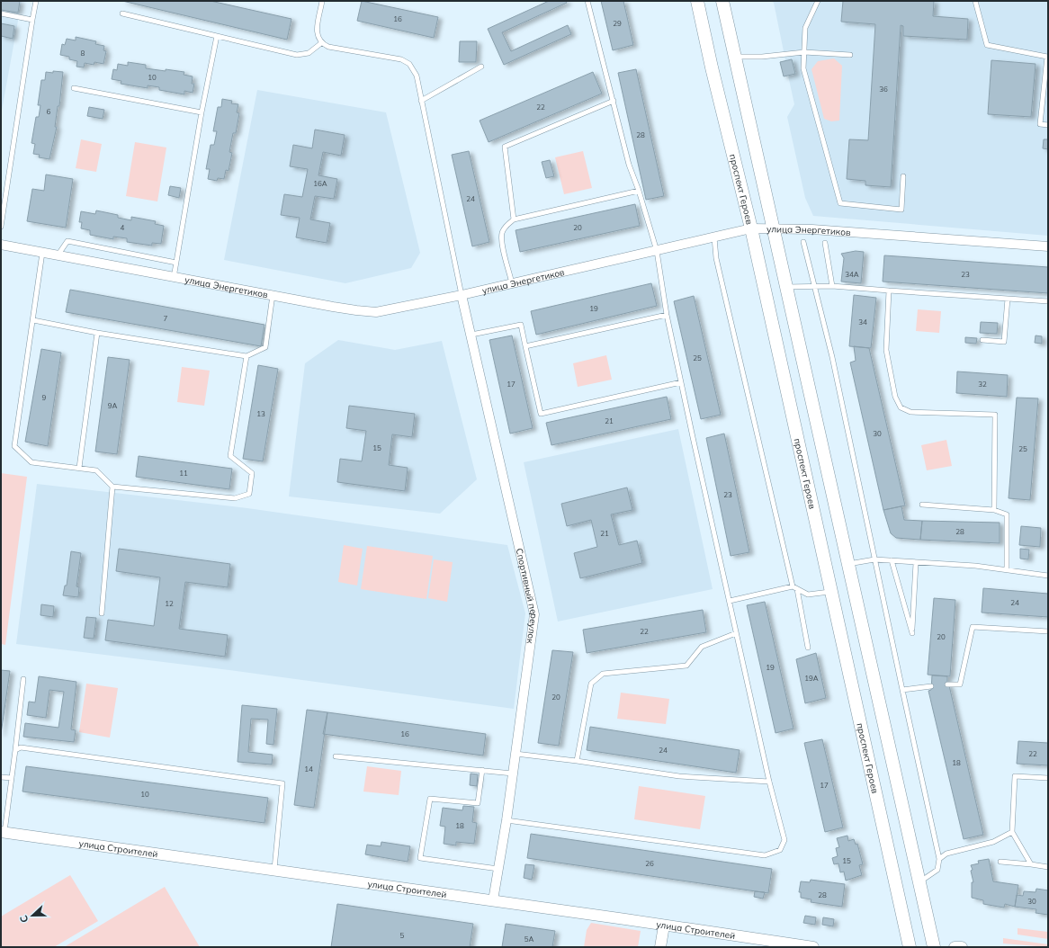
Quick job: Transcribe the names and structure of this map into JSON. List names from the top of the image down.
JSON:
{
  "streets": {
    "main road": ["проспект Героев"],
    "street": ["улица Энергетиков", "Спортивный переулок", "улица Строителей"]
  },
  "crossings": [
    ["проспект Героев", "улица Энергетиков"],
    ["улица Энергетиков", "Спортивный переулок"],
    ["Спортивный переулок", "улица Строителей"]
  ],
  "house_numbers": [
    "16",
    "29",
    "8",
    "10",
    "36",
    "22",
    "6",
    "28",
    "16А",
    "24",
    "4",
    "20",
    "34А",
    "23",
    "19",
    "7",
    "34",
    "25",
    "17",
    "32",
    "9",
    "9А",
    "13",
    "21",
    "30",
    "15",
    "25",
    "11",
    "23",
    "28",
    "21",
    "24",
    "12",
    "22",
    "20",
    "19",
    "19А",
    "20",
    "16",
    "24",
    "22",
    "18",
    "14",
    "17",
    "10",
    "18",
    "15",
    "26",
    "28",
    "30",
    "5",
    "5А"
  ],
  "north": "left"
}
